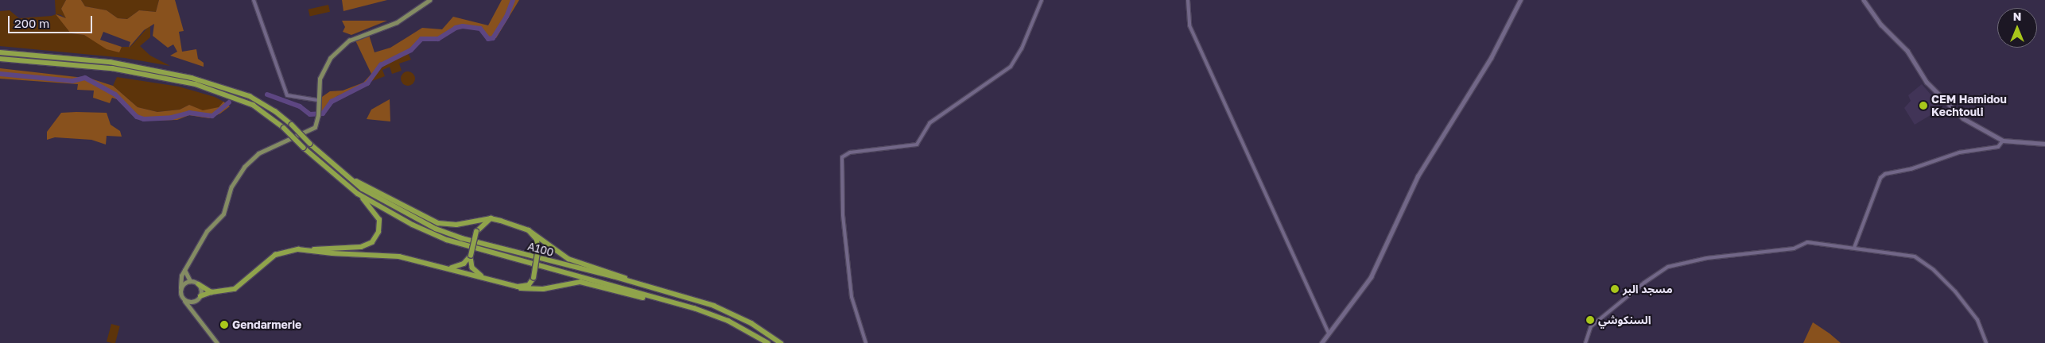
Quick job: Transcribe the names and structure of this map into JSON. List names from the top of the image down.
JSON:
{
  "streets": {
    "highway": ["A100"]
  },
  "places": [
    "CEM Hamidou Kechtouli",
    "مسجد البر",
    "السنكوشي",
    "Gendarmerie"
  ],
  "scale_bar": "200 m",
  "north": "top"
}
